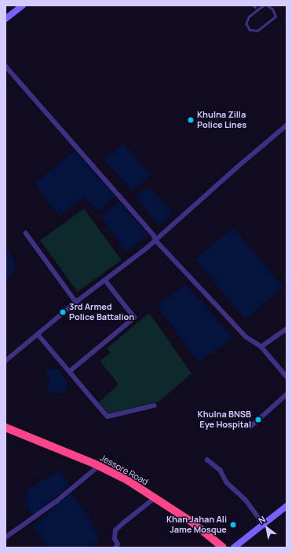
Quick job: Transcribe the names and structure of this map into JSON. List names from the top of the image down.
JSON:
{
  "streets": {
    "highway": ["Jessore Road"]
  },
  "places": [
    "Khulna Zilla Police Lines",
    "3rd Armed Police Battalion",
    "Khulna BNSB Eye Hospital",
    "Khan Jahan Ali Jame Mosque"
  ],
  "north": "top left"
}
